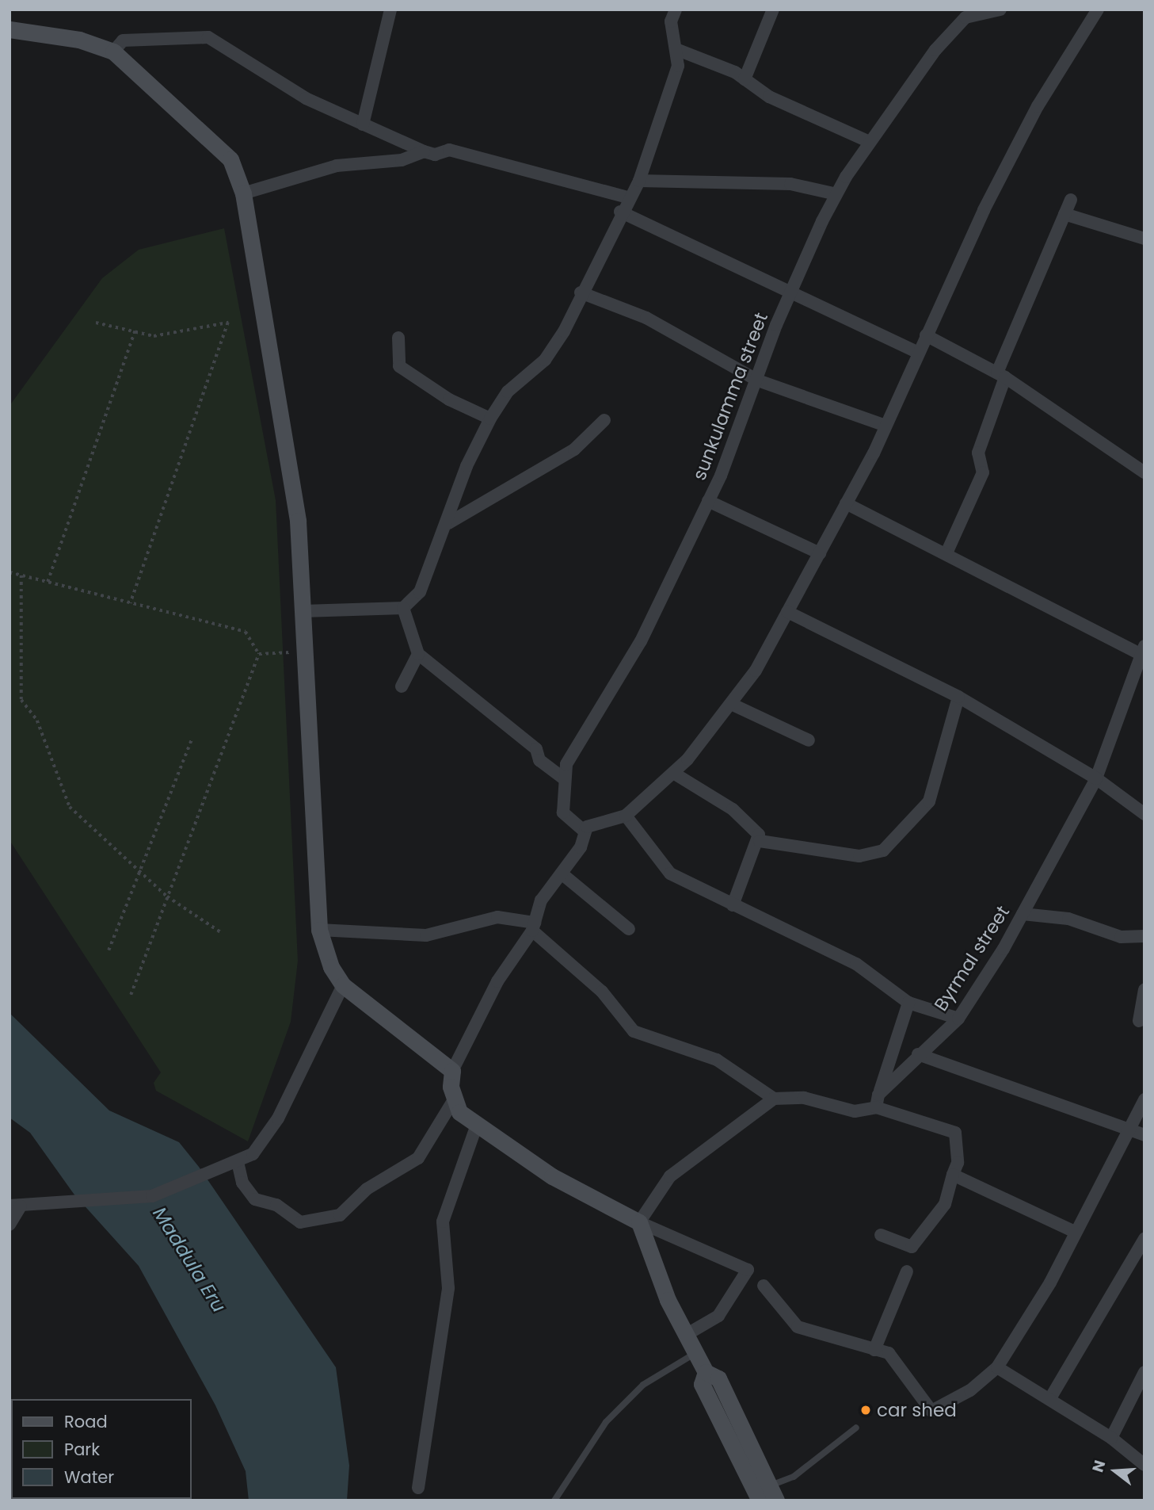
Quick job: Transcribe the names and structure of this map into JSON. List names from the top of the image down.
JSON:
{
  "streets": {
    "street": ["sunkulamma street", "Byrmal street"]
  },
  "water": ["Maddula Eru"],
  "places": ["car shed"],
  "legend": ["Road", "Park", "Water"],
  "north": "left"
}
